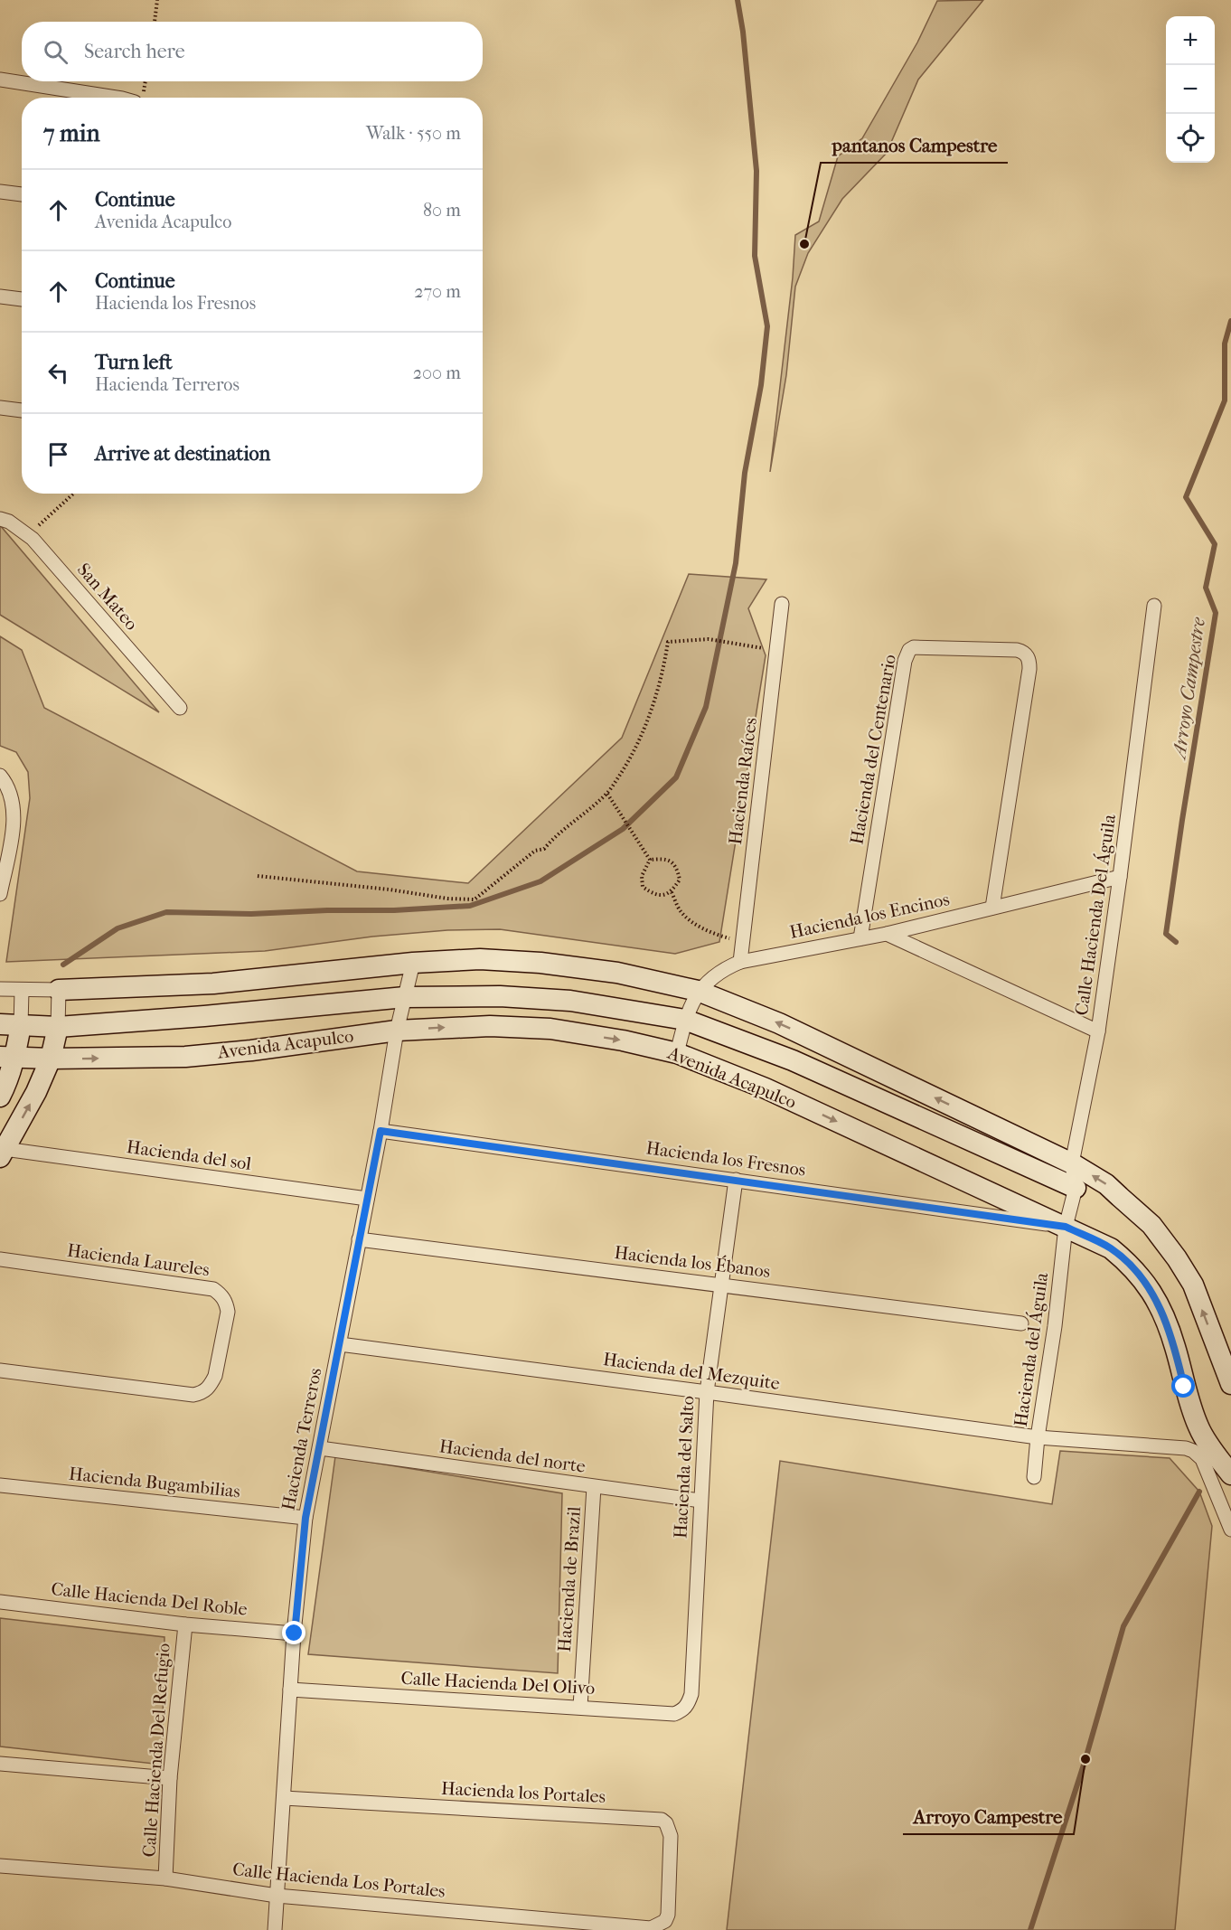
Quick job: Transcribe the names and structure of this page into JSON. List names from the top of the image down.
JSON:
{
  "streets": {
    "street": [
      "San Mateo",
      "Hacienda del Centenario",
      "Hacienda Raíces",
      "Calle Hacienda Del Águila",
      "Hacienda los Encinos",
      "Avenida Acapulco",
      "Hacienda del sol",
      "Hacienda los Fresnos",
      "Hacienda Laureles",
      "Hacienda los Ébanos",
      "Hacienda del Águila",
      "Hacienda del Mezquite",
      "Hacienda Terreros",
      "Hacienda del norte",
      "Hacienda del Salto",
      "Hacienda Bugambilias",
      "Hacienda de Brazil",
      "Calle Hacienda Del Roble",
      "Calle Hacienda Del Olivo",
      "Calle Hacienda Del Refugio",
      "Hacienda los Portales",
      "Calle Hacienda Los Portales"
    ]
  },
  "crossings": [
    ["Hacienda del Centenario", "Hacienda los Encinos"],
    ["Hacienda Raíces", "Hacienda los Encinos"],
    ["Calle Hacienda Del Águila", "Hacienda los Encinos"],
    ["Calle Hacienda Del Águila", "Avenida Acapulco"],
    ["Calle Hacienda Del Águila", "Hacienda los Fresnos"],
    ["Calle Hacienda Del Águila", "Hacienda del Águila"],
    ["Hacienda los Encinos", "Avenida Acapulco"],
    ["Avenida Acapulco", "Hacienda los Fresnos"],
    ["Avenida Acapulco", "Hacienda del Águila"],
    ["Avenida Acapulco", "Hacienda Terreros"],
    ["Hacienda del sol", "Hacienda Terreros"],
    ["Hacienda los Fresnos", "Hacienda del Águila"],
    ["Hacienda los Fresnos", "Hacienda Terreros"],
    ["Hacienda los Fresnos", "Hacienda del Salto"],
    ["Hacienda los Ébanos", "Hacienda Terreros"],
    ["Hacienda los Ébanos", "Hacienda del Salto"],
    ["Hacienda del Águila", "Hacienda del Mezquite"],
    ["Hacienda del Mezquite", "Hacienda Terreros"],
    ["Hacienda del Mezquite", "Hacienda del Salto"],
    ["Hacienda Terreros", "Hacienda del norte"],
    ["Hacienda Terreros", "Hacienda Bugambilias"],
    ["Hacienda Terreros", "Calle Hacienda Del Roble"],
    ["Hacienda Terreros", "Calle Hacienda Del Olivo"],
    ["Hacienda Terreros", "Hacienda los Portales"],
    ["Hacienda Terreros", "Calle Hacienda Los Portales"],
    ["Hacienda del norte", "Hacienda del Salto"],
    ["Hacienda del norte", "Hacienda de Brazil"],
    ["Hacienda del Salto", "Calle Hacienda Del Olivo"],
    ["Hacienda de Brazil", "Calle Hacienda Del Olivo"],
    ["Calle Hacienda Del Roble", "Calle Hacienda Del Refugio"],
    ["Calle Hacienda Del Refugio", "Calle Hacienda Los Portales"],
    ["Hacienda los Portales", "Calle Hacienda Los Portales"]
  ],
  "water": ["Arroyo Campestre"],
  "places": ["pantanos Campestre", "Arroyo Campestre"],
  "page": {
    "map_buttons": ["+", "−"],
    "search": "Search here",
    "heading": ["7 min", "Walk · 550 m"],
    "list": [
      ["Continue", "Avenida Acapulco", "80 m"],
      ["Continue", "Hacienda los Fresnos", "270 m"],
      ["Turn left", "Hacienda Terreros", "200 m"],
      "Arrive at destination"
    ]
  }
}
